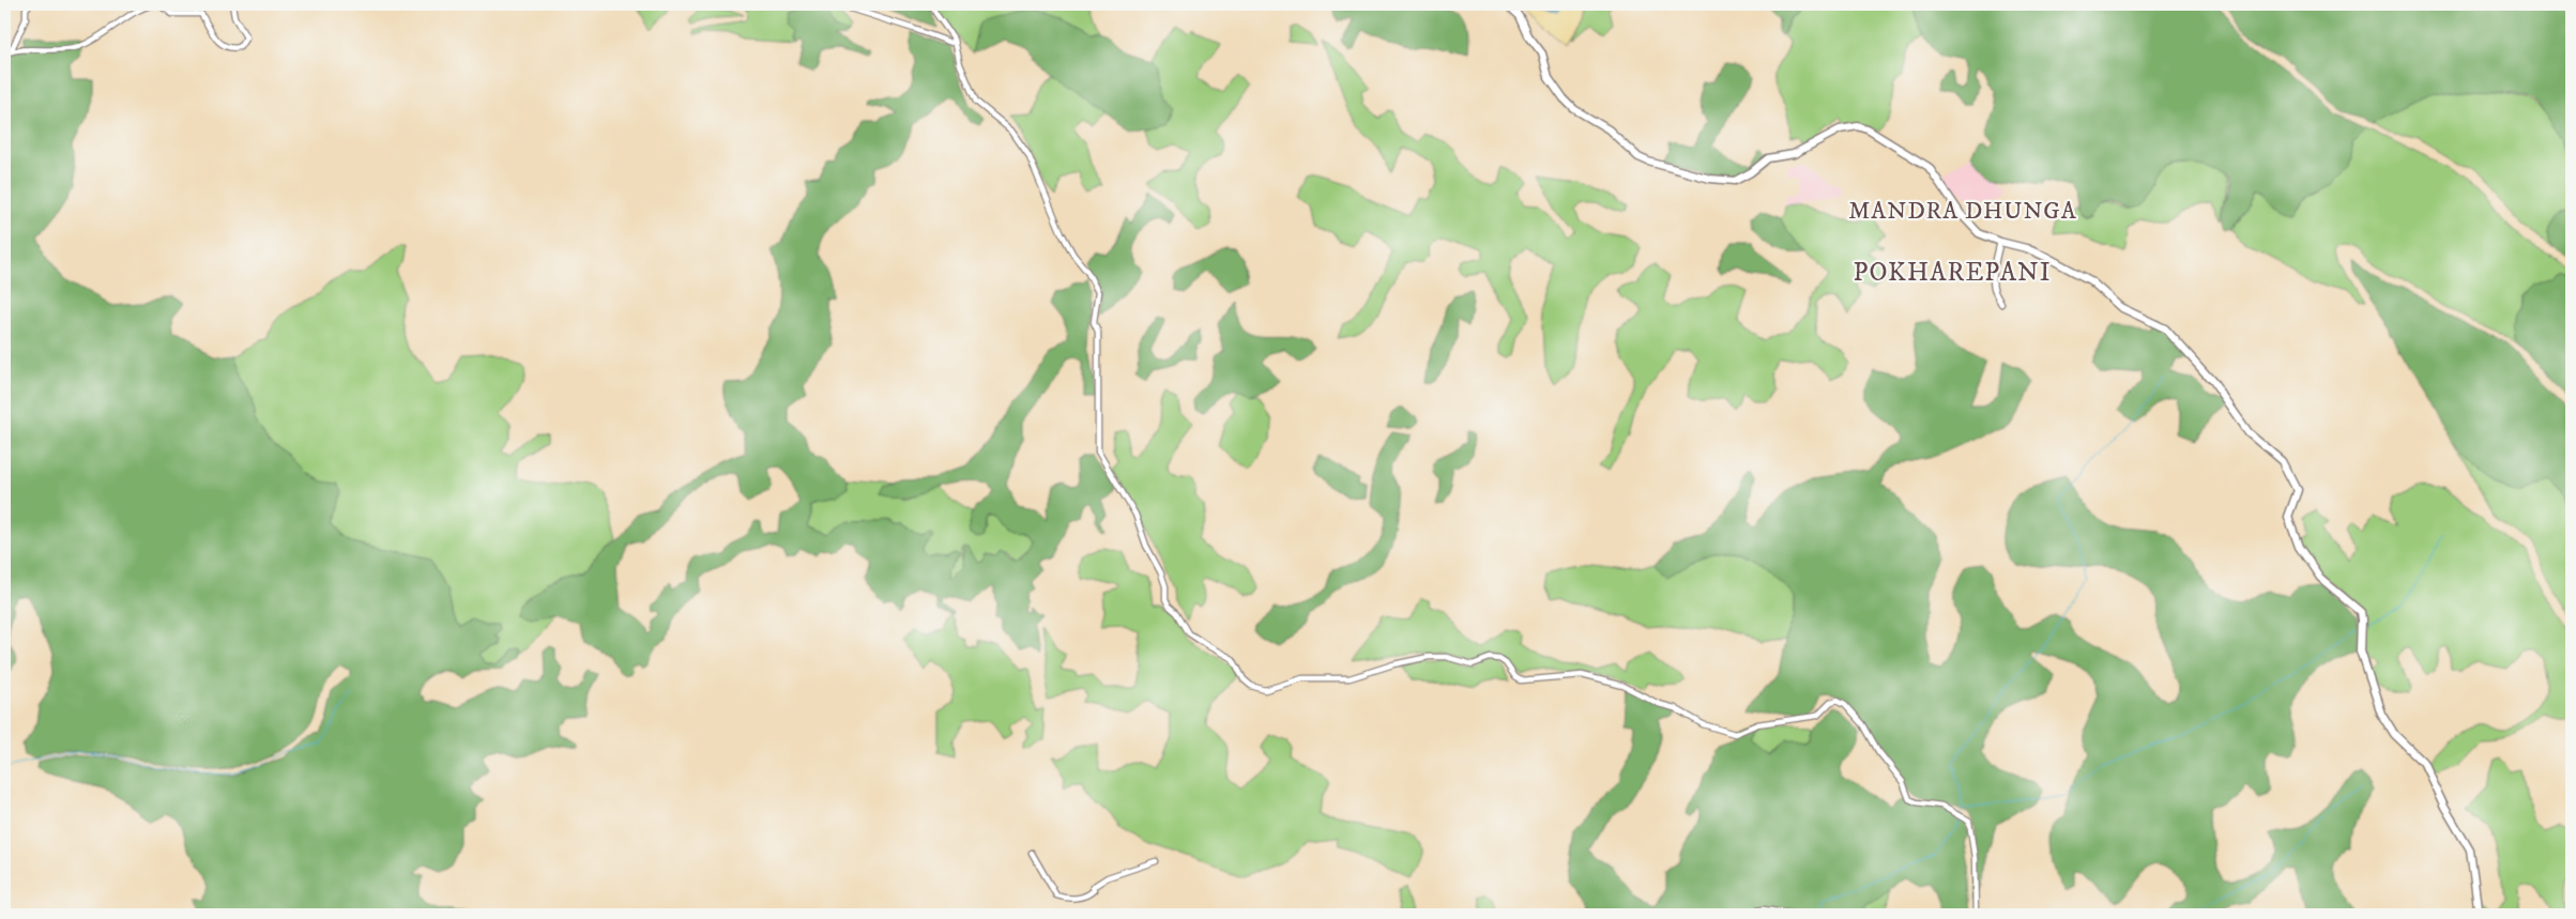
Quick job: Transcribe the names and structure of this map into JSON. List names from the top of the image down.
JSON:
{
  "districts": ["MANDRA DHUNGA", "POKHAREPANI"]
}
